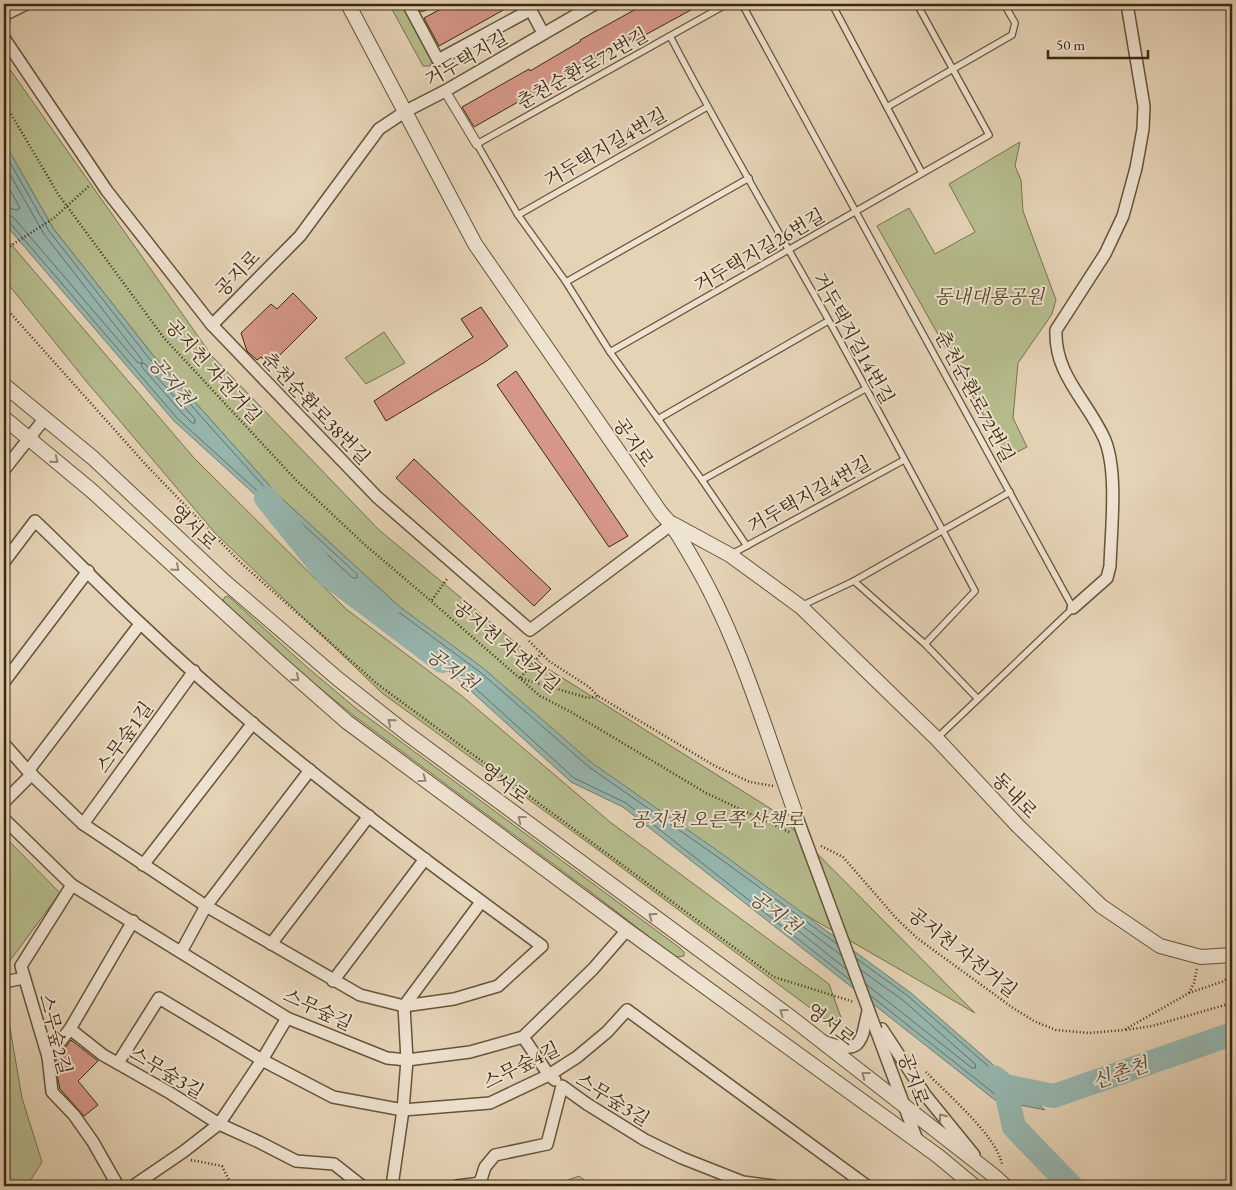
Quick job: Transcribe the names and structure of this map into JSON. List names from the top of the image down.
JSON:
{
  "streets": {
    "street": [
      "거두택지길",
      "거두택지길4번길",
      "공지로",
      "춘천순환로38번길",
      "영서로",
      "스무숲1길",
      "동내로",
      "스무숲길",
      "스무숲2길",
      "스무숲4길",
      "스무숲3길"
    ],
    "lane": ["춘천순환로72번길", "거두택지길26번길", "거두택지길14번길"],
    "path": ["공지천 자전거길"]
  },
  "crossings": [
    ["거두택지길", "거두택지길4번길"],
    ["거두택지길", "공지로"],
    ["춘천순환로72번길", "거두택지길4번길"],
    ["춘천순환로72번길", "거두택지길26번길"],
    ["춘천순환로72번길", "거두택지길14번길"],
    ["거두택지길4번길", "거두택지길26번길"],
    ["거두택지길4번길", "거두택지길14번길"],
    ["거두택지길26번길", "거두택지길14번길"],
    ["공지로", "춘천순환로38번길"],
    ["공지로", "영서로"],
    ["공지로", "동내로"],
    ["스무숲길", "스무숲2길"],
    ["스무숲4길", "스무숲3길"]
  ],
  "water": ["공지천", "신촌천"],
  "parks": ["동내대룡공원", "공지천 오른쪽 산책로"],
  "scale_bar": "50 m"
}
